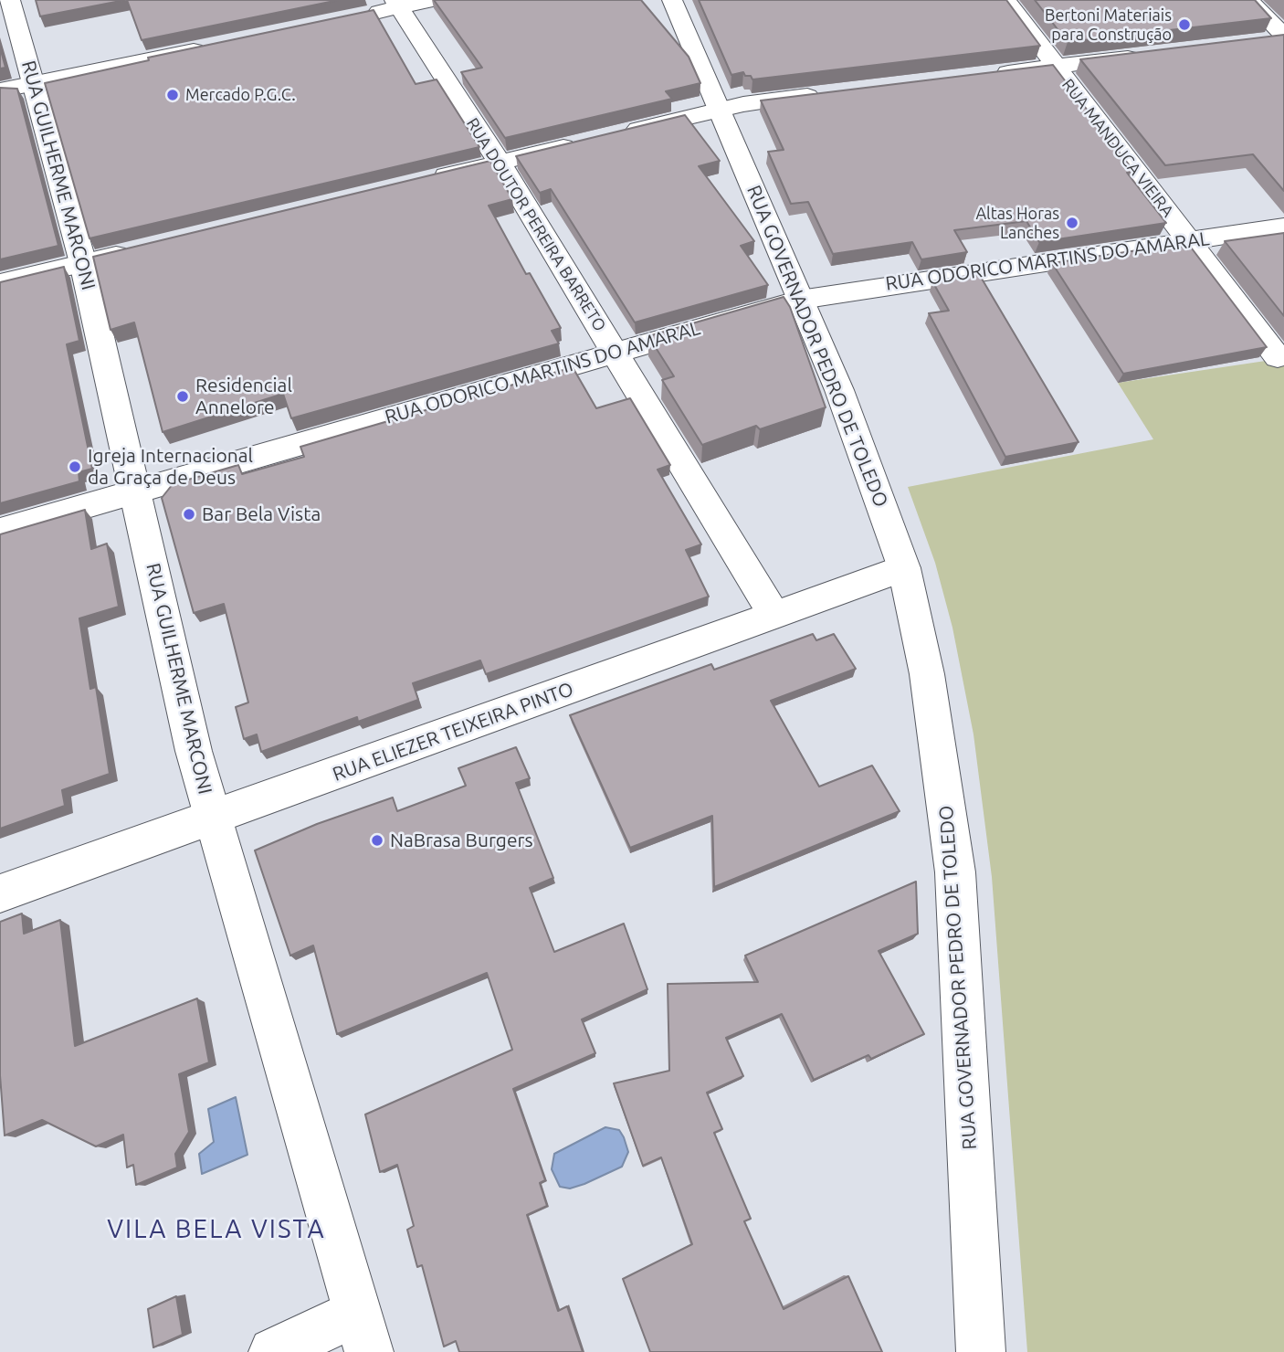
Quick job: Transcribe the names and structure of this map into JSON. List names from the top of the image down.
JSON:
{
  "streets": {
    "street": [
      "RUA MANDUCA VIEIRA",
      "RUA GUILHERME MARCONI",
      "RUA DOUTOR PEREIRA BARRETO",
      "RUA ODORICO MARTINS DO AMARAL",
      "RUA GOVERNADOR PEDRO DE TOLEDO",
      "RUA ELIEZER TEIXEIRA PINTO"
    ]
  },
  "crossings": [
    ["RUA MANDUCA VIEIRA", "RUA ODORICO MARTINS DO AMARAL"],
    ["RUA GUILHERME MARCONI", "RUA ODORICO MARTINS DO AMARAL"],
    ["RUA GUILHERME MARCONI", "RUA ELIEZER TEIXEIRA PINTO"],
    ["RUA DOUTOR PEREIRA BARRETO", "RUA ODORICO MARTINS DO AMARAL"],
    ["RUA DOUTOR PEREIRA BARRETO", "RUA ELIEZER TEIXEIRA PINTO"],
    ["RUA ODORICO MARTINS DO AMARAL", "RUA GOVERNADOR PEDRO DE TOLEDO"],
    ["RUA GOVERNADOR PEDRO DE TOLEDO", "RUA ELIEZER TEIXEIRA PINTO"]
  ],
  "districts": ["VILA BELA VISTA"],
  "places": [
    "Bertoni Materiais para Construção",
    "Mercado P.G.C.",
    "Altas Horas Lanches",
    "Residencial Annelore",
    "Igreja Internacional da Graça de Deus",
    "Bar Bela Vista",
    "NaBrasa Burgers"
  ]
}
